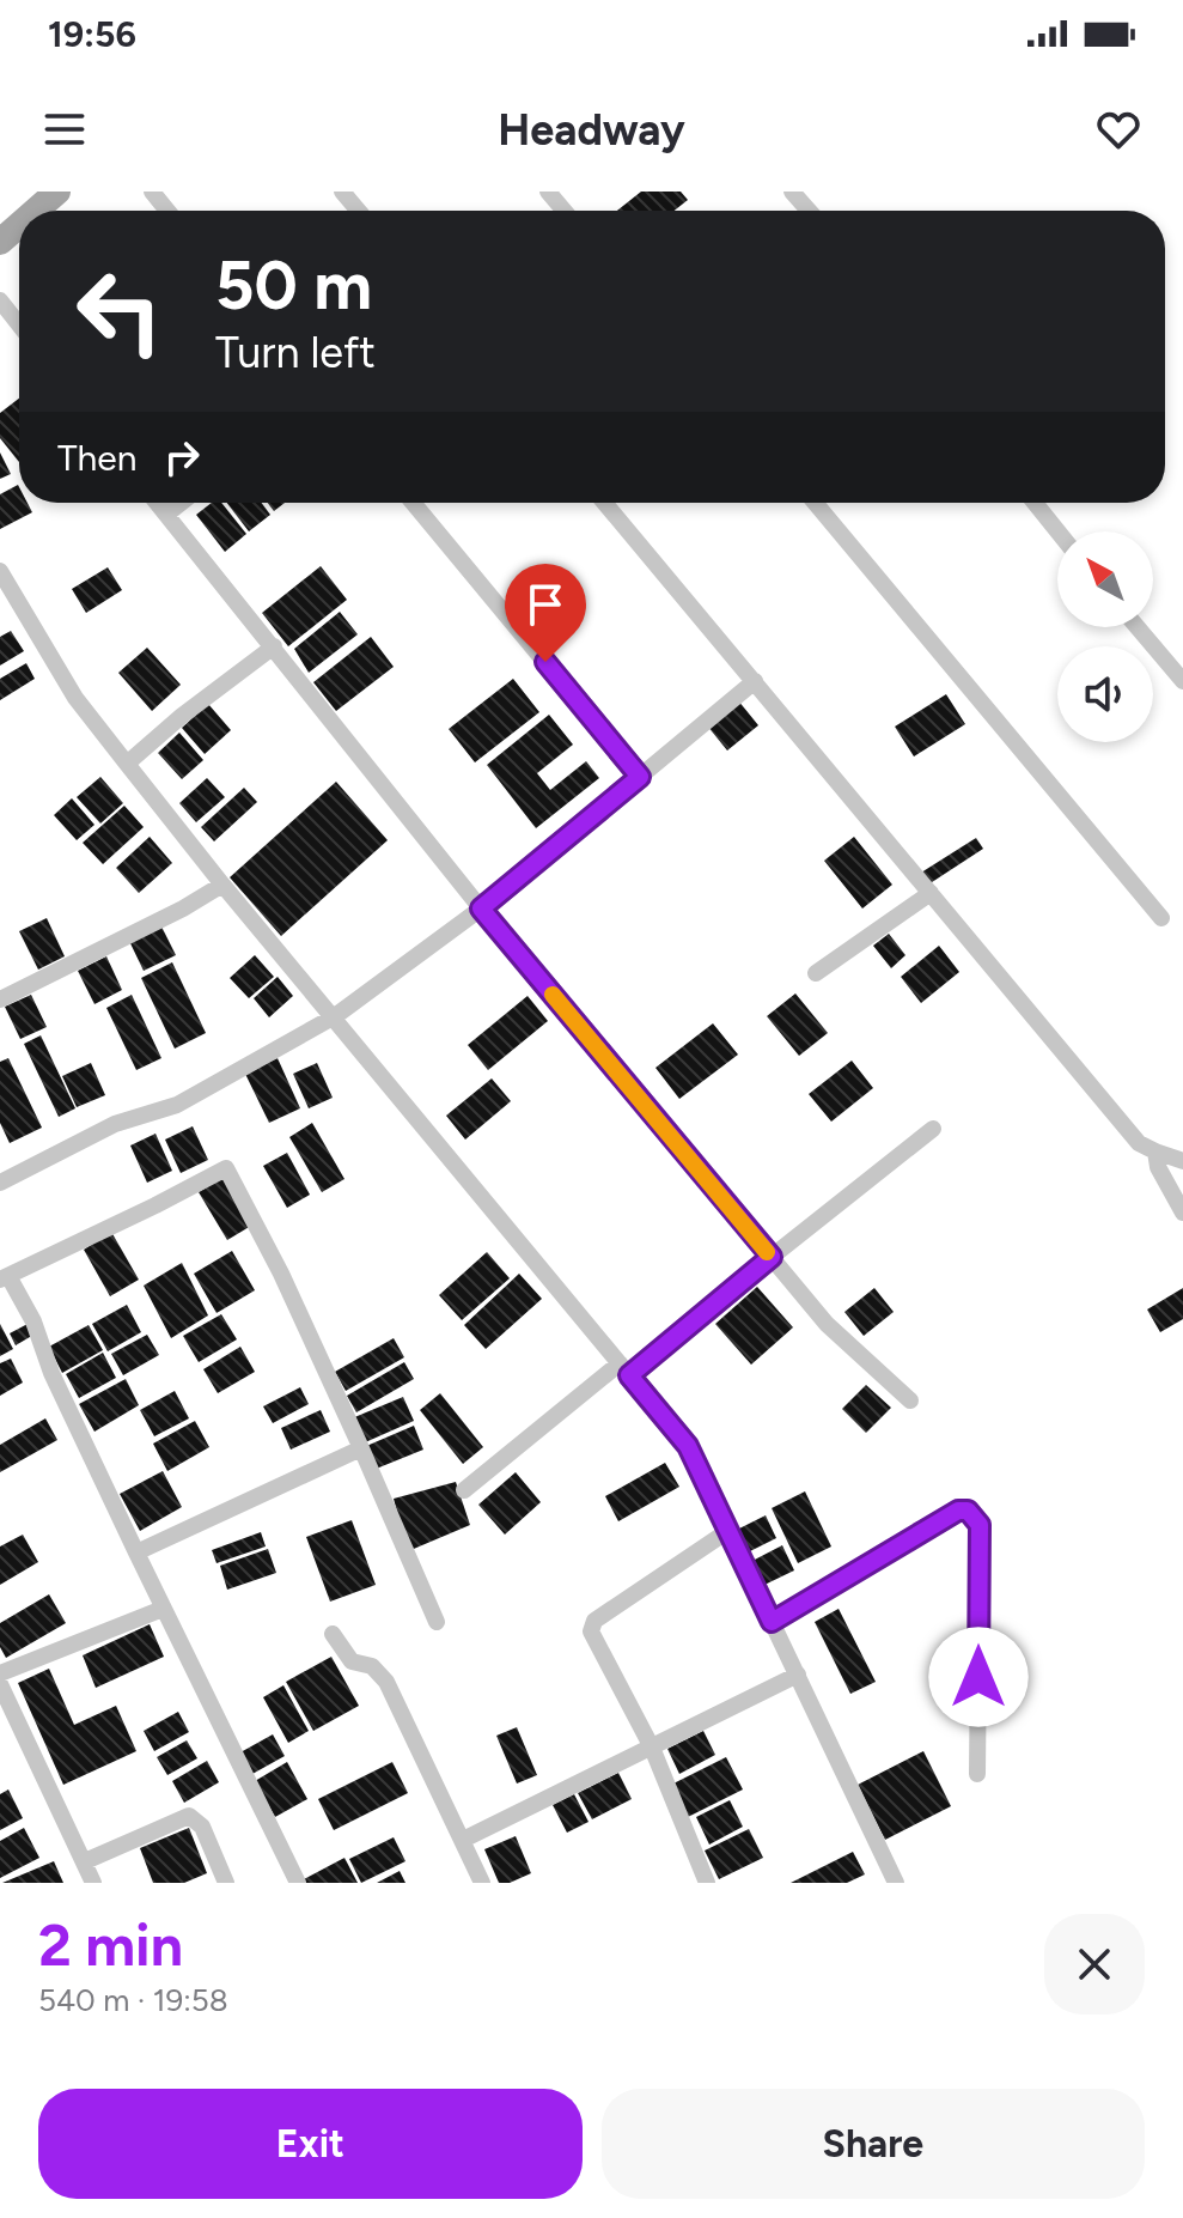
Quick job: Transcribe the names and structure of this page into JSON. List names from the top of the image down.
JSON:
{
  "north": "top left",
  "page": {
    "status": "19:56",
    "header": "Headway",
    "turn": ["50 m", "Turn left"],
    "then": "Then",
    "heading": ["2 min", "540 m · 19:58"],
    "buttons": ["Exit", "Share"]
  }
}
